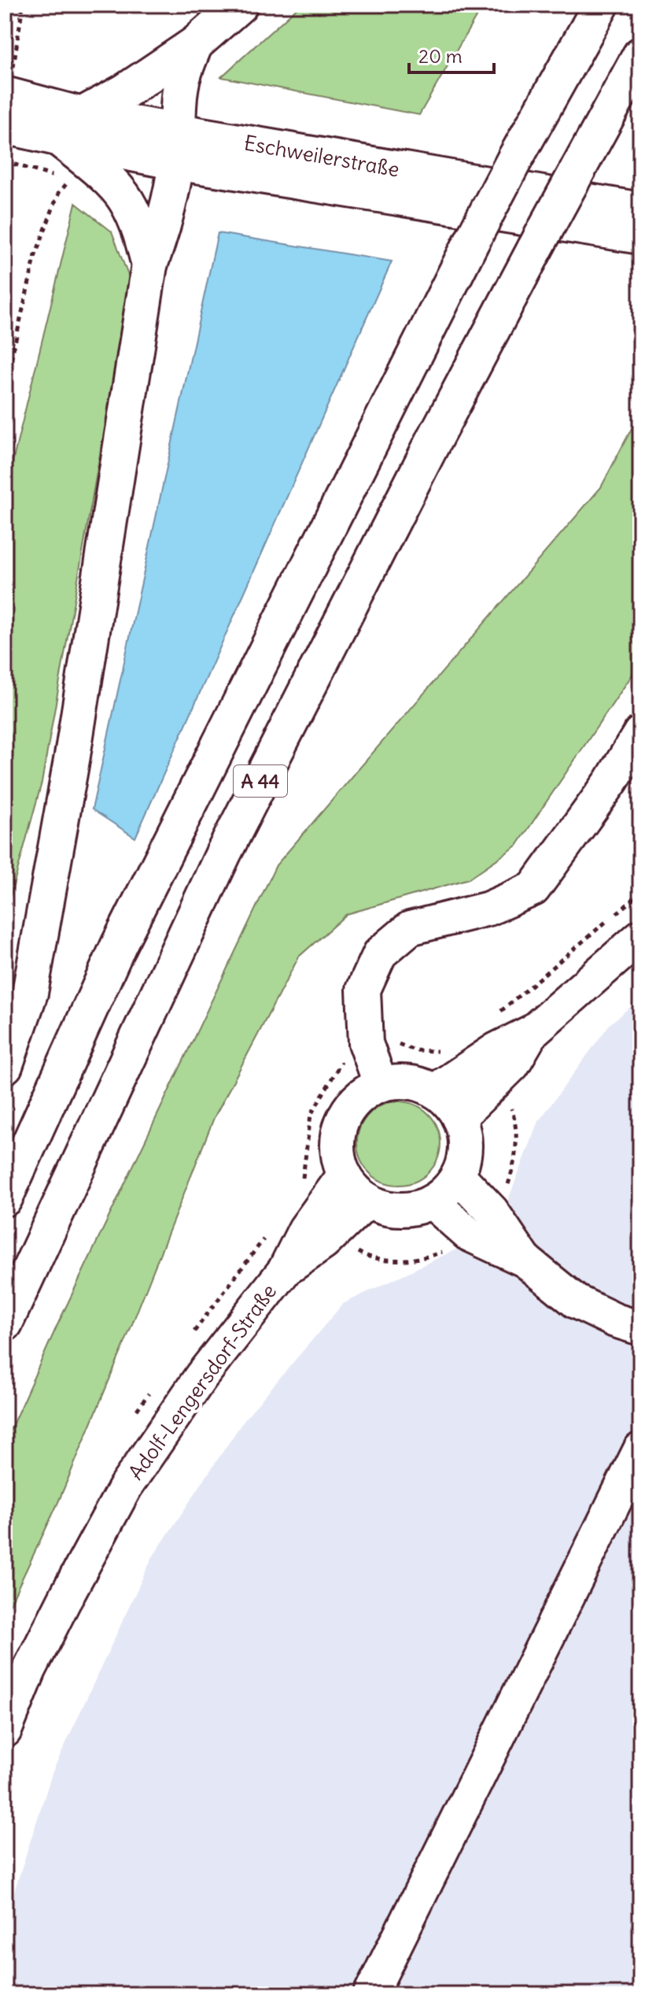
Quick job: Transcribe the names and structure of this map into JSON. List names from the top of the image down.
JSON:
{
  "streets": {
    "main road": ["Eschweilerstraße", "A 44"],
    "street": ["Adolf-Lengersdorf-Straße"]
  },
  "scale_bar": "20 m"
}
